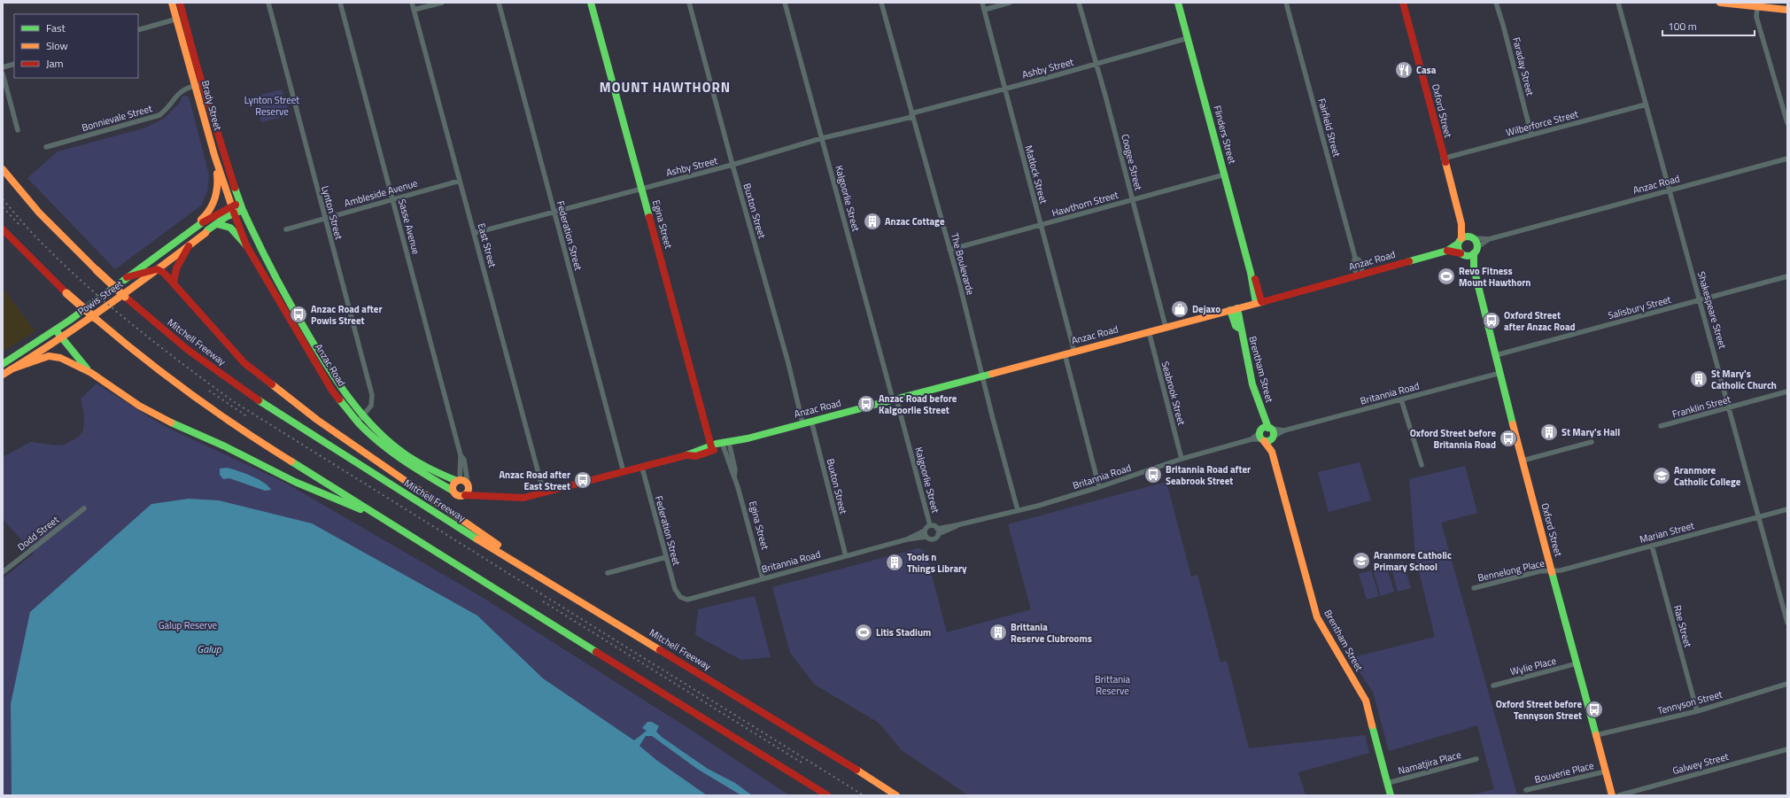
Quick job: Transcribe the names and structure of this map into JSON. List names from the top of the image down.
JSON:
{
  "streets": {
    "main road": [
      "Brady Street",
      "Oxford Street",
      "Flinders Street",
      "Anzac Road",
      "Egina Street",
      "Powis Street",
      "Mitchell Freeway",
      "Brentham Street"
    ],
    "street": [
      "Faraday Street",
      "Ashby Street",
      "Bonnievale Street",
      "Wilberforce Street",
      "Fairfield Street",
      "Coogee Street",
      "Matlock Street",
      "Ambleside Avenue",
      "Kalgoorlie Street",
      "Hawthorn Street",
      "Buxton Street",
      "Lynton Street",
      "Sasse Avenue",
      "Federation Street",
      "East Street",
      "The Boulevarde",
      "Salisbury Street",
      "Shakespeare Street",
      "Seabrook Street",
      "Britannia Road",
      "Franklin Street",
      "Marian Street",
      "Dodd Street",
      "Bennelong Place",
      "Rae Street",
      "Wylie Place",
      "Tennyson Street",
      "Namatjira Place",
      "Galwey Street",
      "Bouverie Place"
    ]
  },
  "crossings": [
    ["Faraday Street", "Wilberforce Street"],
    ["Ashby Street", "Flinders Street"],
    ["Ashby Street", "Coogee Street"],
    ["Ashby Street", "Matlock Street"],
    ["Ashby Street", "Kalgoorlie Street"],
    ["Ashby Street", "Buxton Street"],
    ["Ashby Street", "Egina Street"],
    ["Ashby Street", "Federation Street"],
    ["Ashby Street", "East Street"],
    ["Ashby Street", "The Boulevarde"],
    ["Brady Street", "Bonnievale Street"],
    ["Brady Street", "Anzac Road"],
    ["Brady Street", "Powis Street"],
    ["Oxford Street", "Wilberforce Street"],
    ["Oxford Street", "Anzac Road"],
    ["Oxford Street", "Salisbury Street"],
    ["Oxford Street", "Britannia Road"],
    ["Oxford Street", "Marian Street"],
    ["Oxford Street", "Bennelong Place"],
    ["Oxford Street", "Wylie Place"],
    ["Oxford Street", "Tennyson Street"],
    ["Oxford Street", "Bouverie Place"],
    ["Wilberforce Street", "Shakespeare Street"],
    ["Fairfield Street", "Anzac Road"],
    ["Flinders Street", "Anzac Road"],
    ["Flinders Street", "Hawthorn Street"],
    ["Coogee Street", "Anzac Road"],
    ["Coogee Street", "Hawthorn Street"],
    ["Matlock Street", "Anzac Road"],
    ["Matlock Street", "Hawthorn Street"],
    ["Anzac Road", "Kalgoorlie Street"],
    ["Anzac Road", "Buxton Street"],
    ["Anzac Road", "Lynton Street"],
    ["Anzac Road", "Egina Street"],
    ["Anzac Road", "Sasse Avenue"],
    ["Anzac Road", "Federation Street"],
    ["Anzac Road", "East Street"],
    ["Anzac Road", "The Boulevarde"],
    ["Anzac Road", "Powis Street"],
    ["Anzac Road", "Shakespeare Street"],
    ["Anzac Road", "Brentham Street"],
    ["Anzac Road", "Seabrook Street"],
    ["Ambleside Avenue", "Lynton Street"],
    ["Ambleside Avenue", "Sasse Avenue"],
    ["Ambleside Avenue", "East Street"],
    ["Kalgoorlie Street", "Britannia Road"],
    ["Hawthorn Street", "The Boulevarde"],
    ["Buxton Street", "Britannia Road"],
    ["Egina Street", "Britannia Road"],
    ["Federation Street", "Britannia Road"],
    ["The Boulevarde", "Britannia Road"],
    ["Salisbury Street", "Shakespeare Street"],
    ["Shakespeare Street", "Franklin Street"],
    ["Shakespeare Street", "Marian Street"],
    ["Brentham Street", "Britannia Road"],
    ["Brentham Street", "Namatjira Place"],
    ["Seabrook Street", "Britannia Road"],
    ["Marian Street", "Bennelong Place"],
    ["Marian Street", "Rae Street"],
    ["Rae Street", "Tennyson Street"]
  ],
  "districts": ["MOUNT HAWTHORN"],
  "water": ["Galup"],
  "parks": ["Lynton Street Reserve", "Galup Reserve", "Brittania Reserve"],
  "places": {
    "restaurant": ["Casa"],
    "building": [
      "Anzac Cottage",
      "St Mary's Catholic Church",
      "St Mary's Hall",
      "Tools n Things Library",
      "Brittania Reserve Clubrooms"
    ],
    "sports": ["Revo Fitness Mount Hawthorn", "Litis Stadium"],
    "shop": ["Dejaxo"],
    "bus stop": [
      "Anzac Road after Powis Street",
      "Oxford Street after Anzac Road",
      "Anzac Road before Kalgoorlie Street",
      "Oxford Street before Britannia Road",
      "Britannia Road after Seabrook Street",
      "Anzac Road after East Street",
      "Oxford Street before Tennyson Street"
    ],
    "school or university": ["Aranmore Catholic College", "Aranmore Catholic Primary School"]
  },
  "legend": ["Fast", "Slow", "Jam"],
  "scale_bar": "100 m"
}
